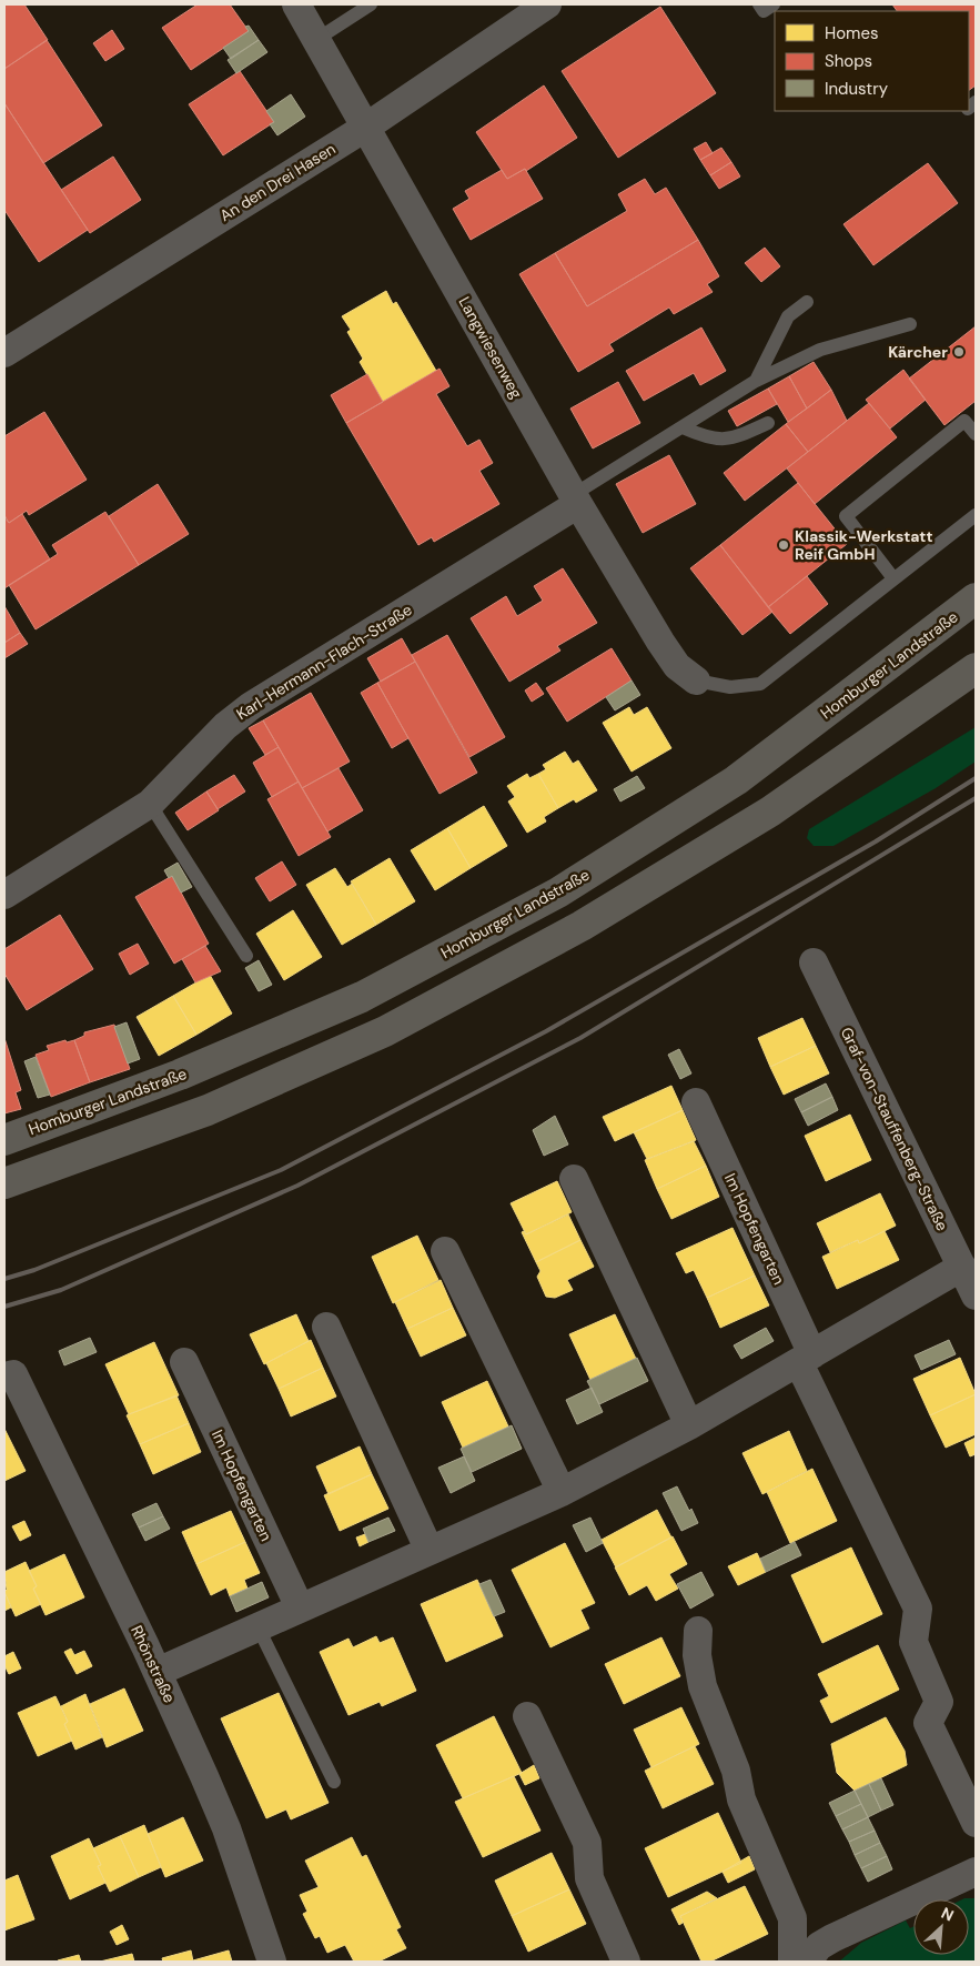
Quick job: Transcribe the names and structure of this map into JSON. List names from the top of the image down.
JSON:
{
  "streets": {
    "main road": ["Homburger Landstraße"],
    "street": [
      "An den Drei Hasen",
      "Langwiesenweg",
      "Karl-Hermann-Flach-Straße",
      "Graf-von-Stauffenberg-Straße",
      "Im Hopfengarten",
      "Rhönstraße"
    ]
  },
  "crossings": [
    ["An den Drei Hasen", "Langwiesenweg"],
    ["Langwiesenweg", "Karl-Hermann-Flach-Straße"]
  ],
  "places": ["Kärcher", "Klassik-Werkstatt Reif GmbH"],
  "legend": ["Homes", "Shops", "Industry"],
  "north": "top right"
}
